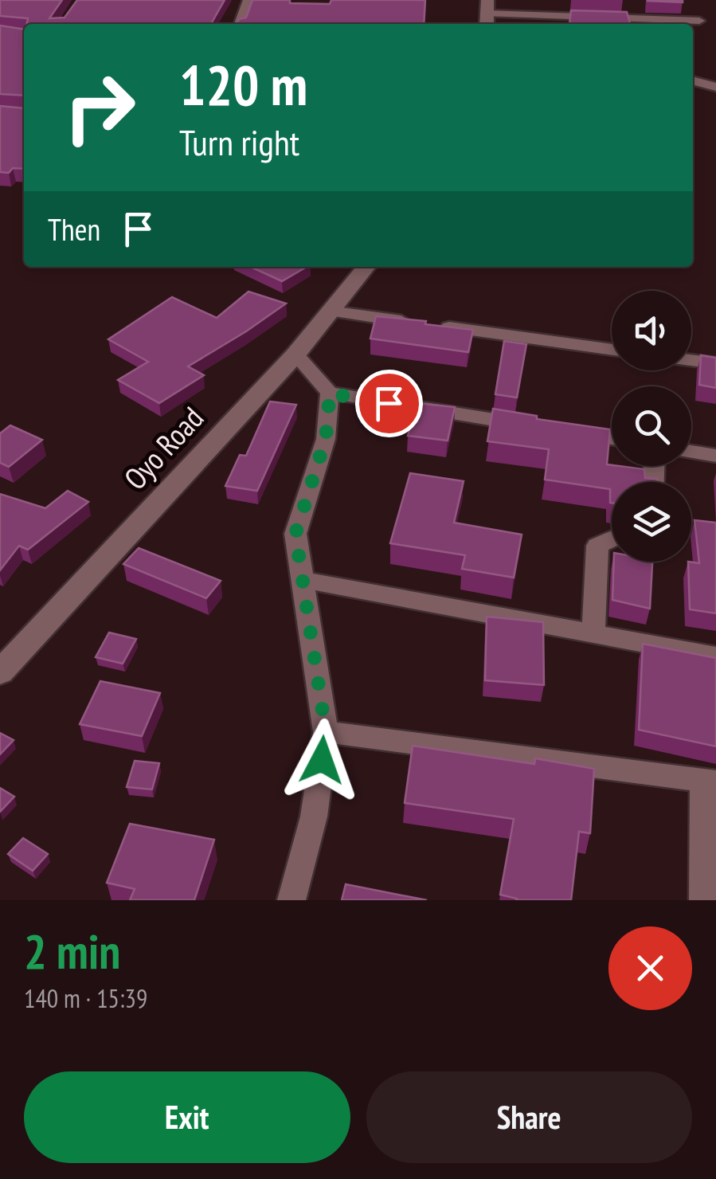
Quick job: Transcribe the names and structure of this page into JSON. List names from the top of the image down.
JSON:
{
  "streets": {
    "street": ["Oyo Road"]
  },
  "page": {
    "turn": ["120 m", "Turn right"],
    "then": "Then",
    "heading": ["2 min", "140 m · 15:39"],
    "buttons": ["Exit", "Share"]
  }
}
